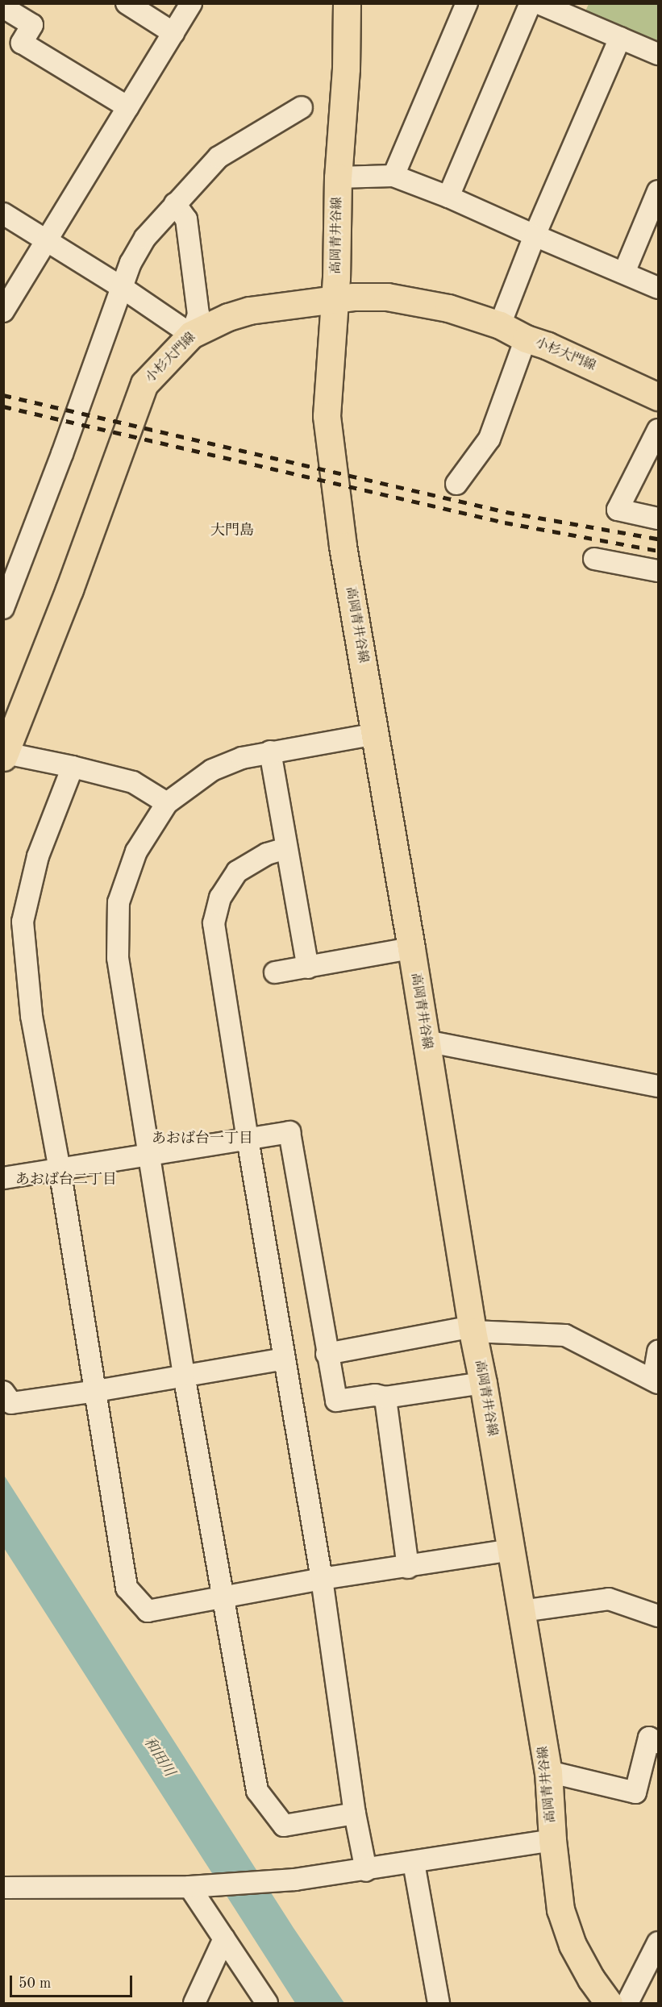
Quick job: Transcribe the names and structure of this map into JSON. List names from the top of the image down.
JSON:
{
  "streets": {
    "main road": ["高岡青井谷線", "小杉大門線"]
  },
  "crossings": [
    ["高岡青井谷線", "小杉大門線"]
  ],
  "districts": ["大門島", "あおば台一丁目", "あおば台二丁目"],
  "water": ["和田川"],
  "scale_bar": "50 m"
}
